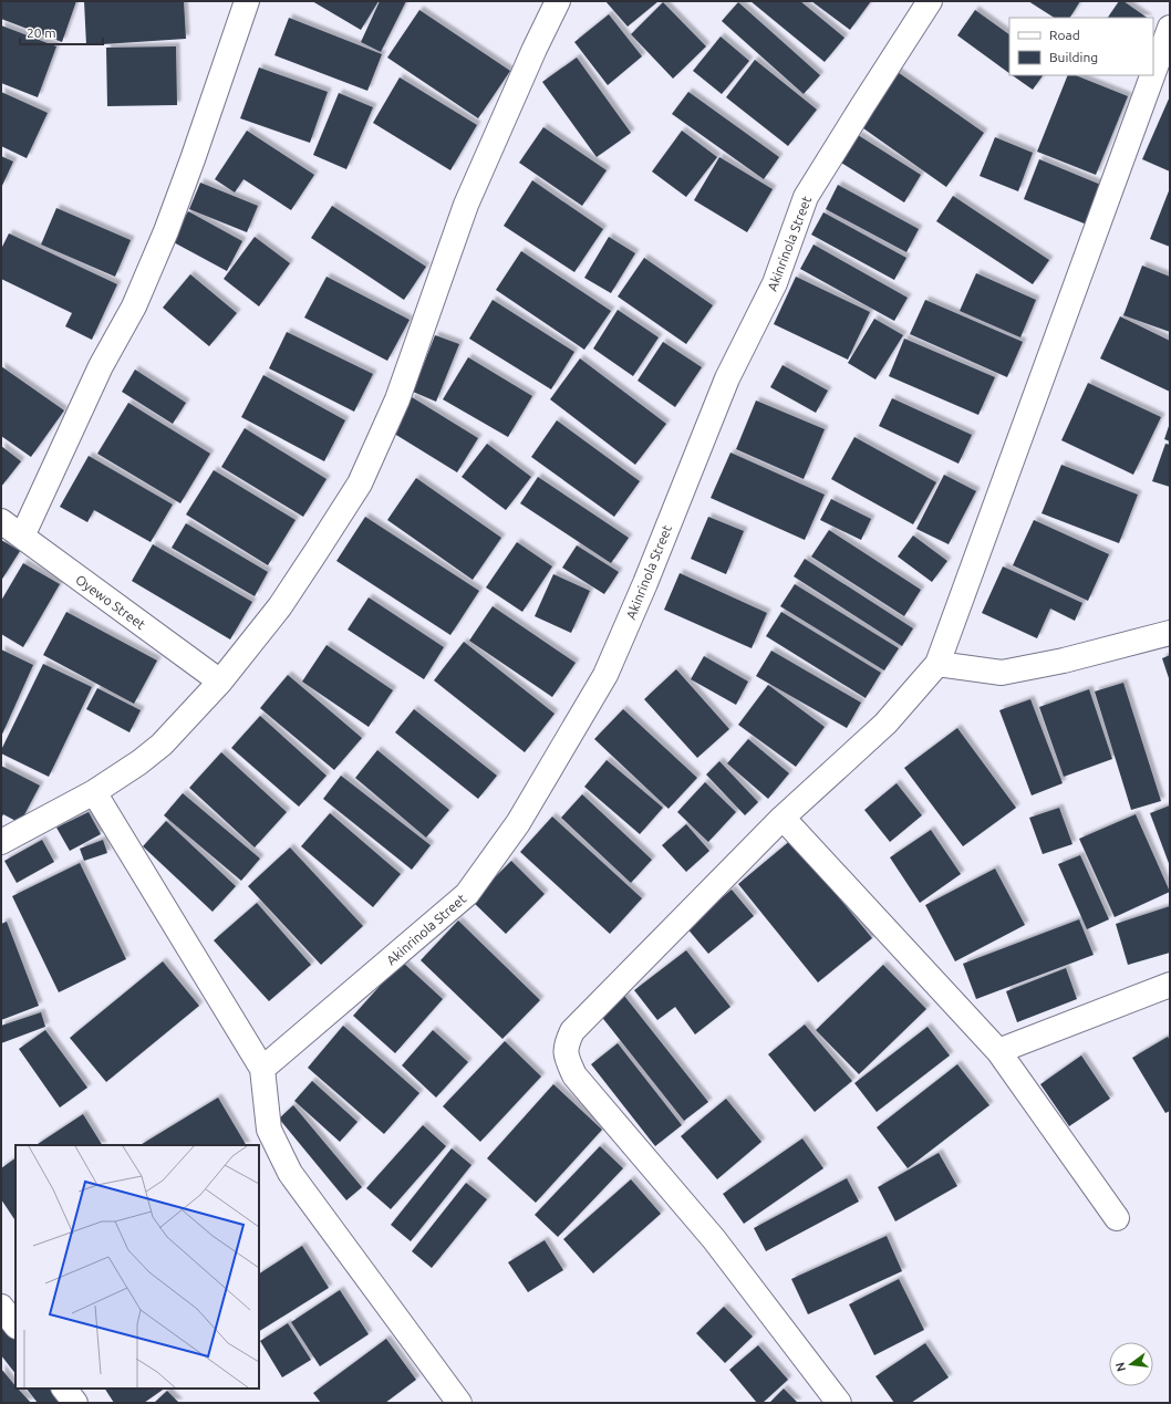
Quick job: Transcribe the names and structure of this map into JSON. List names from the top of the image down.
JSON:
{
  "streets": {
    "street": ["Akinrinola Street", "Oyewo Street"]
  },
  "legend": ["Road", "Building"],
  "scale_bar": "20 m",
  "north": "left"
}
